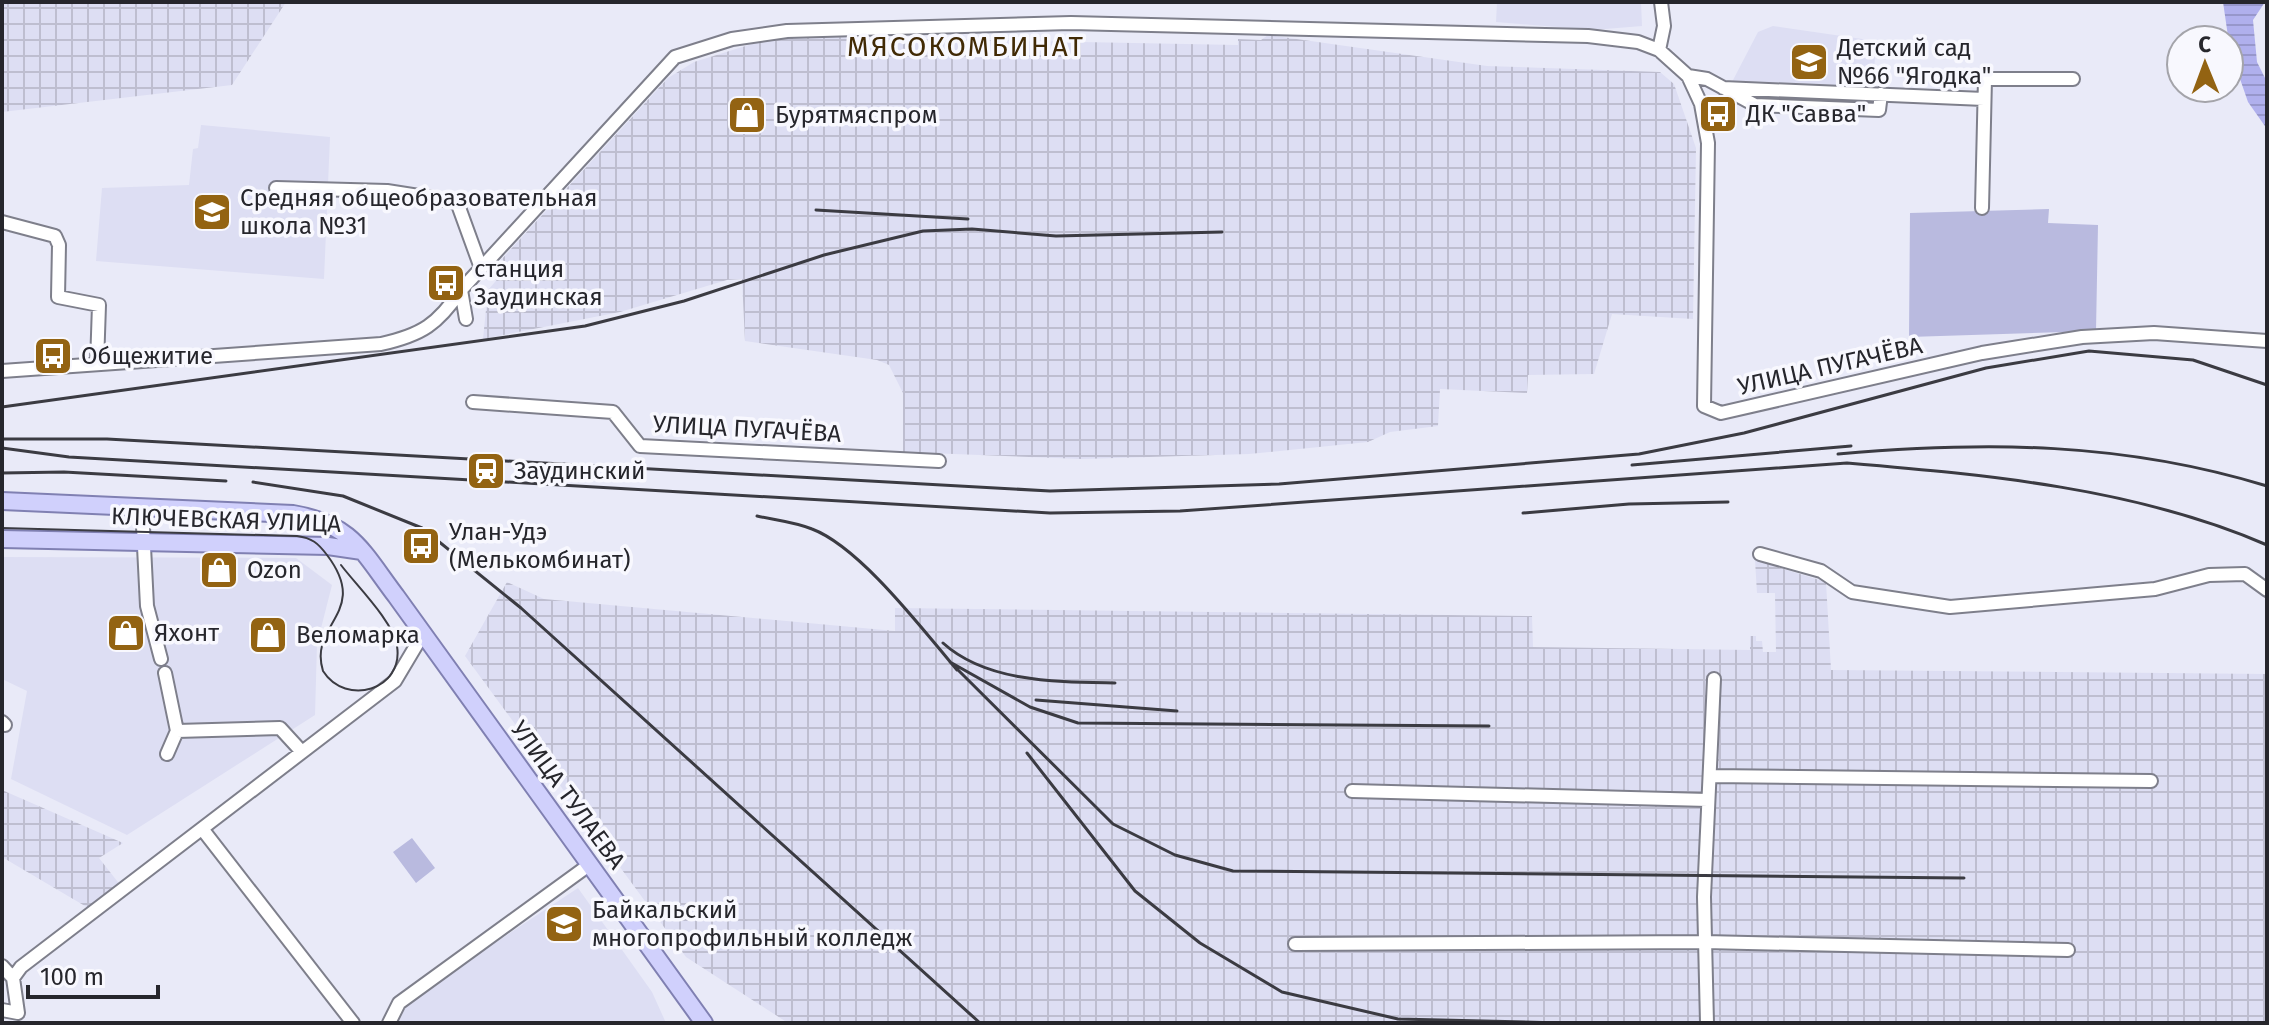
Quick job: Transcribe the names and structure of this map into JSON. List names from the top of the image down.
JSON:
{
  "streets": {
    "main road": ["КЛЮЧЕВСКАЯ УЛИЦА", "УЛИЦА ТУЛАЕВА"],
    "street": ["УЛИЦА ПУГАЧЁВА"]
  },
  "crossings": [
    ["КЛЮЧЕВСКАЯ УЛИЦА", "УЛИЦА ТУЛАЕВА"]
  ],
  "districts": ["МЯСОКОМБИНАТ"],
  "places": {
    "school or university": ["Детский сад №66 \"Ягодка\"", "Средняя общеобразовательная школа №31", "Байкальский многопрофильный колледж"],
    "bus stop": [
      "ДК \"Савва\"",
      "станция Заудинская",
      "Общежитие",
      "Улан-Удэ (Мелькомбинат)"
    ],
    "shop": [
      "Бурятмяспром",
      "Ozon",
      "Яхонт",
      "Веломарка"
    ],
    "station": ["Заудинский"]
  },
  "scale_bar": "100 m",
  "north": "top"
}
